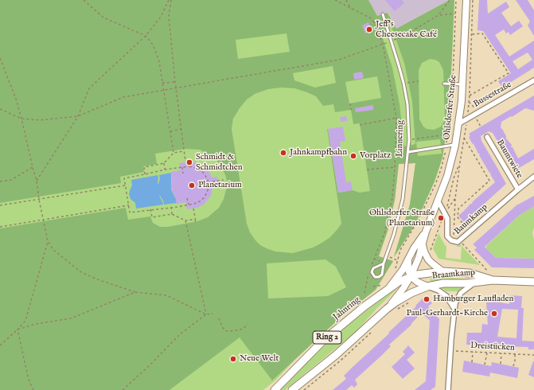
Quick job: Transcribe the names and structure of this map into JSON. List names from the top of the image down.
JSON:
{
  "streets": {
    "main road": ["Braamkamp", "Jahnring", "Ring 2"],
    "street": [
      "Bussestraße",
      "Ohlsdorfer Straße",
      "Baumtwiete",
      "Baumkamp"
    ],
    "lane": ["Linnering"],
    "path": ["Dreistücken"]
  },
  "crossings": [
    ["Bussestraße", "Ohlsdorfer Straße"],
    ["Ohlsdorfer Straße", "Baumkamp"],
    ["Ohlsdorfer Straße", "Braamkamp"],
    ["Ohlsdorfer Straße", "Jahnring"],
    ["Baumtwiete", "Baumkamp"],
    ["Braamkamp", "Jahnring"]
  ],
  "places": [
    "Jeff's Cheesecake Café",
    "Jahnkampfbahn",
    "Vorplatz",
    "Schmidt & Schmidtchen",
    "Planetarium",
    "Ohlsdorfer Straße (Planetarium)",
    "Hamburger Laufladen",
    "Paul-Gerhardt-Kirche",
    "Neue Welt"
  ]
}
